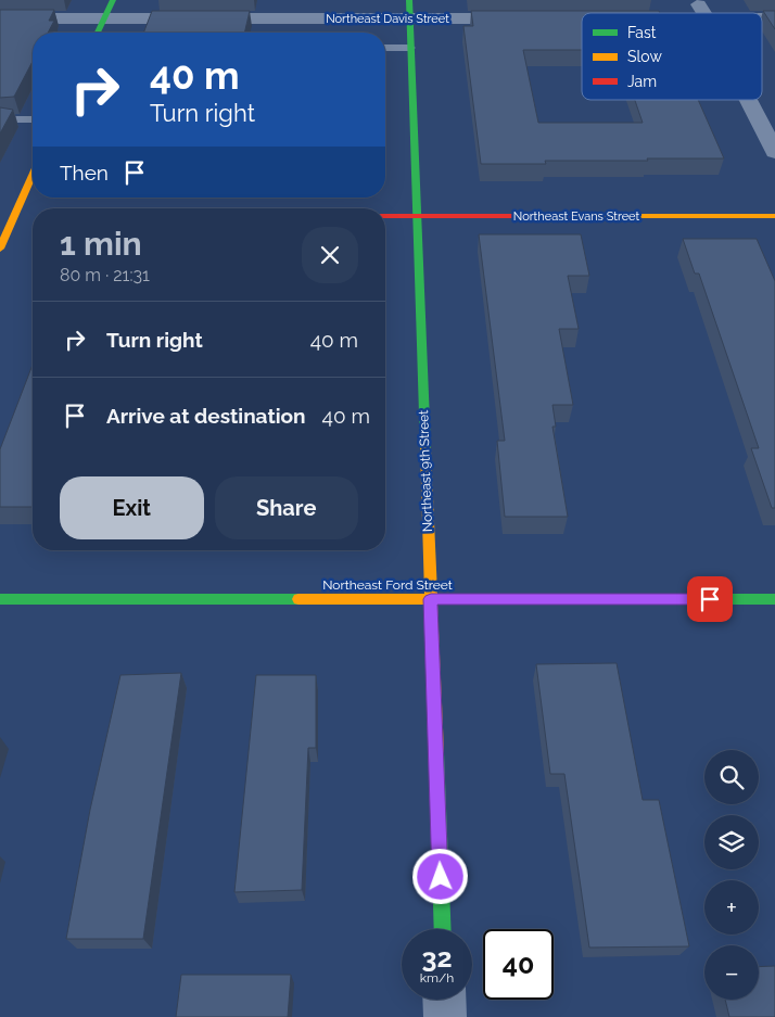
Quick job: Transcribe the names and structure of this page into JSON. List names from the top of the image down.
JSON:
{
  "streets": {
    "street": [
      "Northeast Davis Street",
      "Northeast Evans Street",
      "Northeast 9th Street",
      "Northeast Ford Street"
    ]
  },
  "crossings": [
    ["Northeast Davis Street", "Northeast 9th Street"],
    ["Northeast Evans Street", "Northeast 9th Street"],
    ["Northeast 9th Street", "Northeast Ford Street"]
  ],
  "legend": ["Fast", "Slow", "Jam"],
  "page": {
    "turn": ["40 m", "Turn right"],
    "then": "Then",
    "heading": ["1 min", "80 m · 21:31"],
    "list": [
      {
        "name": "Turn right",
        "value": "40 m"
      },
      {
        "name": "Arrive at destination",
        "value": "40 m"
      }
    ],
    "buttons": ["Exit", "Share"],
    "map_buttons": ["+", "−"],
    "speed": "32 km/h",
    "limit": "40"
  }
}
